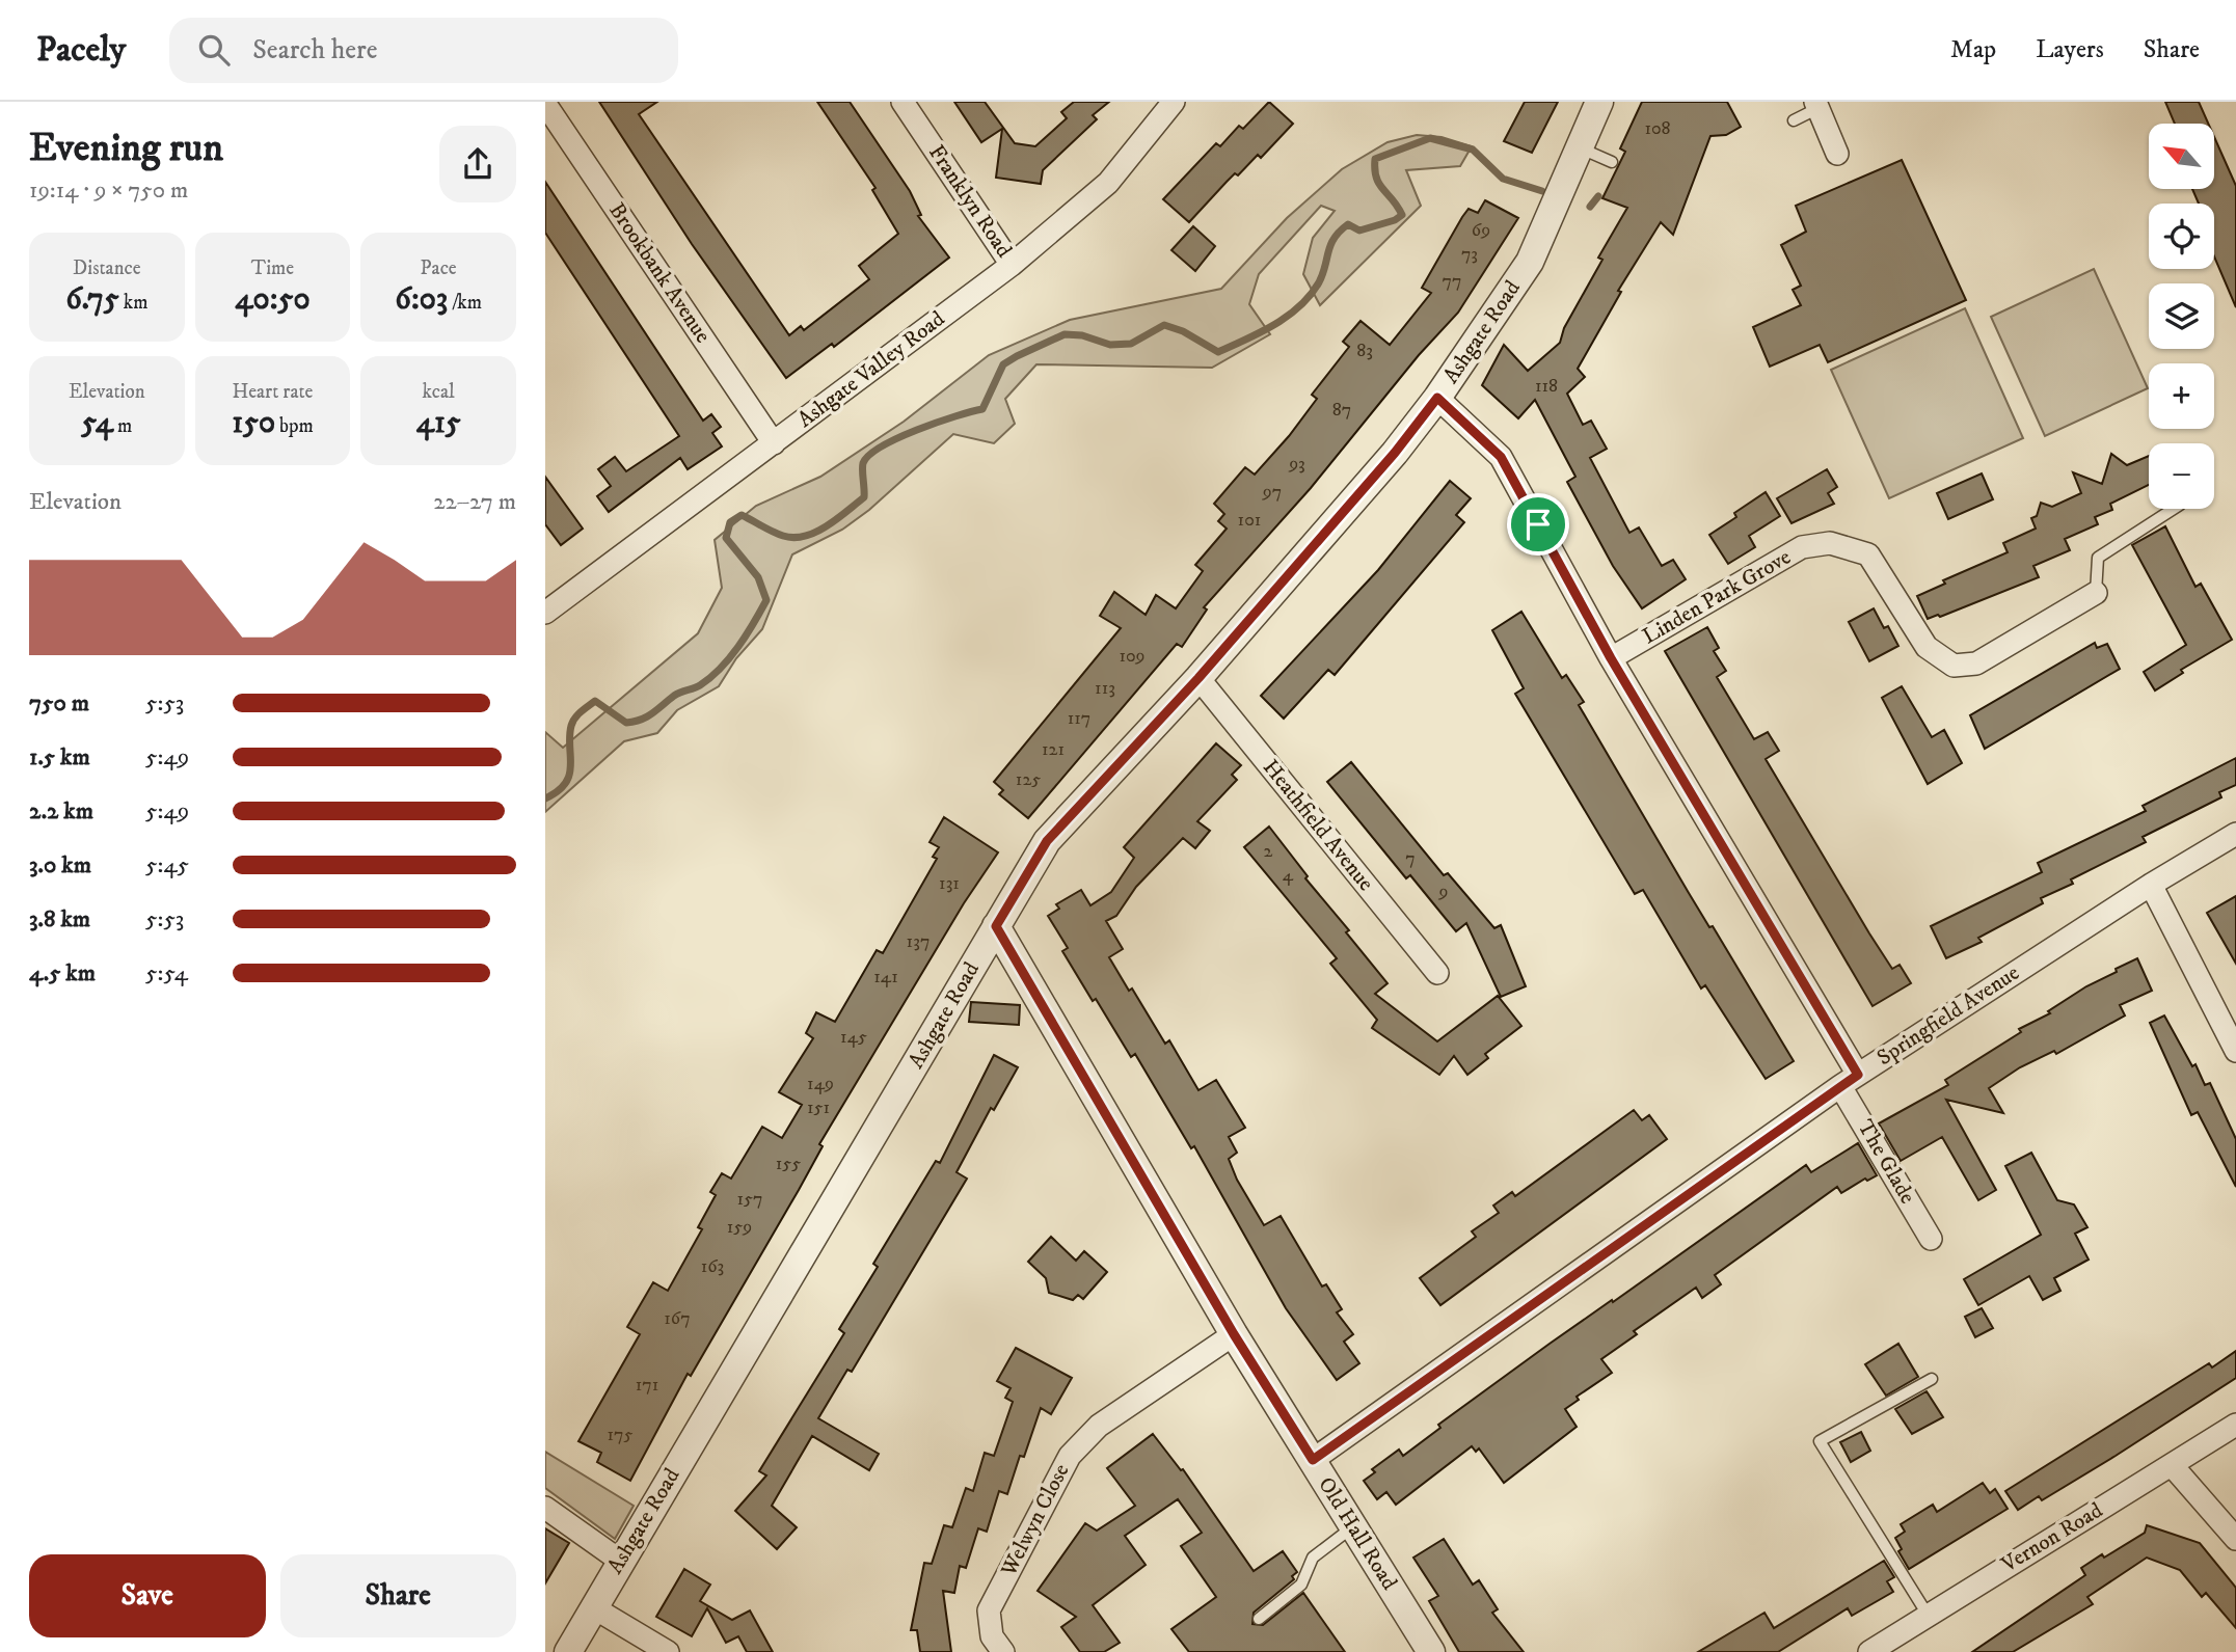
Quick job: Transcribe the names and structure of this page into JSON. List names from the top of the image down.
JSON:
{
  "streets": {
    "street": [
      "Franklyn Road",
      "Brookbank Avenue",
      "Ashgate Road",
      "Ashgate Valley Road",
      "Linden Park Grove",
      "Heathfield Avenue",
      "Springfield Avenue",
      "The Glade",
      "Welwyn Close",
      "Old Hall Road",
      "Vernon Road"
    ]
  },
  "crossings": [
    ["Franklyn Road", "Ashgate Valley Road"],
    ["Brookbank Avenue", "Ashgate Valley Road"],
    ["Ashgate Road", "Heathfield Avenue"],
    ["Ashgate Road", "The Glade"],
    ["Ashgate Road", "Old Hall Road"],
    ["Linden Park Grove", "The Glade"],
    ["Springfield Avenue", "The Glade"],
    ["Springfield Avenue", "Old Hall Road"],
    ["Welwyn Close", "Old Hall Road"]
  ],
  "house_numbers": [
    "108",
    "69",
    "73",
    "77",
    "83",
    "118",
    "87",
    "93",
    "97",
    "101",
    "109",
    "113",
    "117",
    "121",
    "125",
    "2",
    "7",
    "4",
    "131",
    "9",
    "137",
    "141",
    "145",
    "149",
    "151",
    "155",
    "157",
    "159",
    "163",
    "167",
    "171",
    "175"
  ],
  "north": "top left",
  "page": {
    "header": "Pacely",
    "search": "Search here",
    "nav": ["Map", "Layers", "Share"],
    "heading": ["Evening run", "19:14 · 9 × 750 m"],
    "map_buttons": ["+", "−"],
    "stats": [
      ["Distance", "6.75 km"],
      ["Time", "40:50"],
      ["Pace", "6:03 /km"],
      ["Elevation", "54 m"],
      ["Heart rate", "150 bpm"],
      ["kcal", "415"]
    ],
    "chart": ["Elevation", "22–27 m"],
    "list": [
      {
        "name": "750 m",
        "note": "5:53"
      },
      {
        "name": "1.5 km",
        "note": "5:49"
      },
      {
        "name": "2.2 km",
        "note": "5:49"
      },
      {
        "name": "3.0 km",
        "note": "5:45"
      },
      {
        "name": "3.8 km",
        "note": "5:53"
      },
      {
        "name": "4.5 km",
        "note": "5:54"
      }
    ],
    "buttons": ["Save", "Share"]
  }
}
